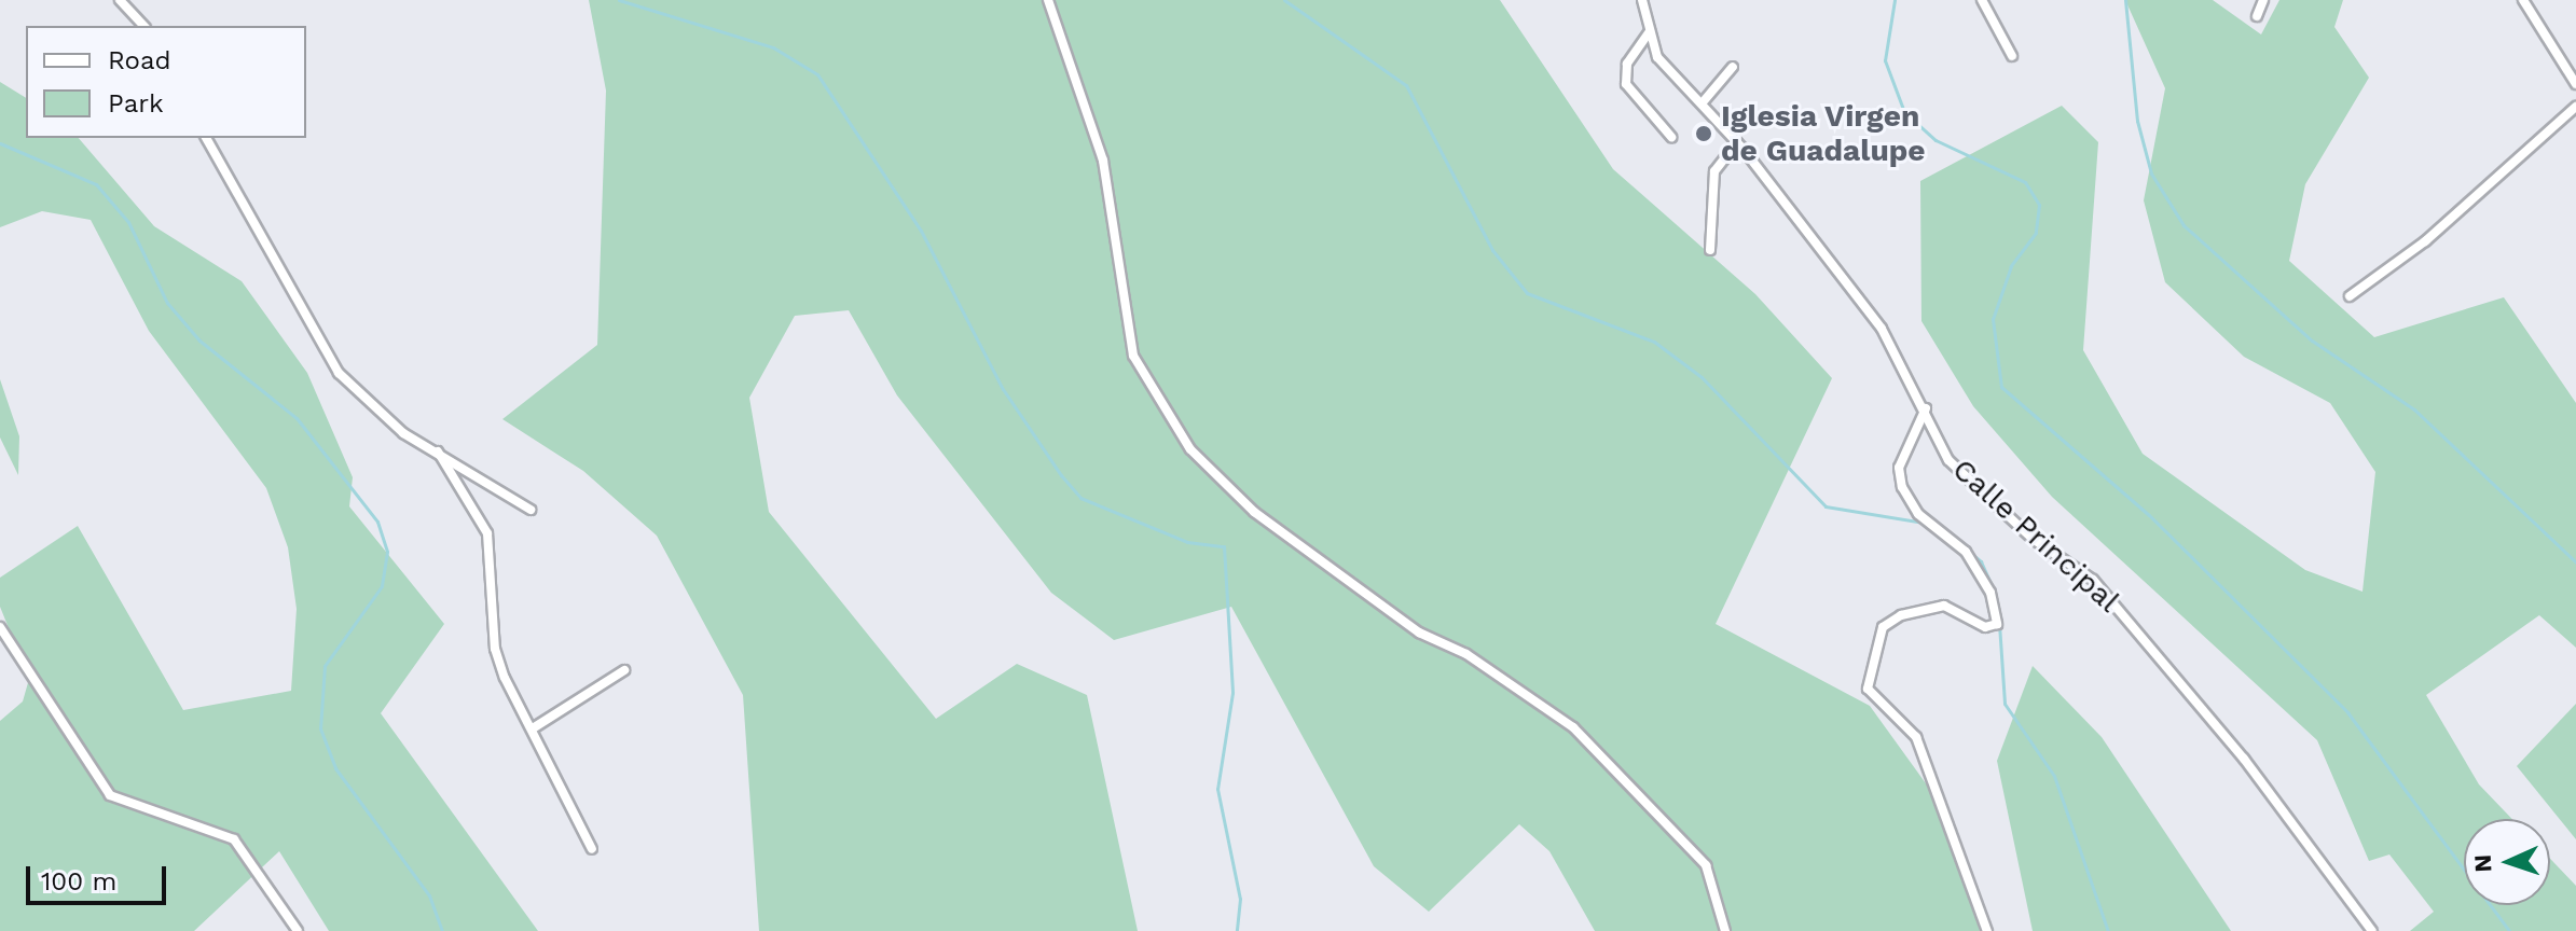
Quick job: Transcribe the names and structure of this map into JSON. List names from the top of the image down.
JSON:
{
  "streets": {
    "street": ["Calle Principal"]
  },
  "places": ["Iglesia Virgen de Guadalupe"],
  "legend": ["Road", "Park"],
  "scale_bar": "100 m",
  "north": "left"
}
